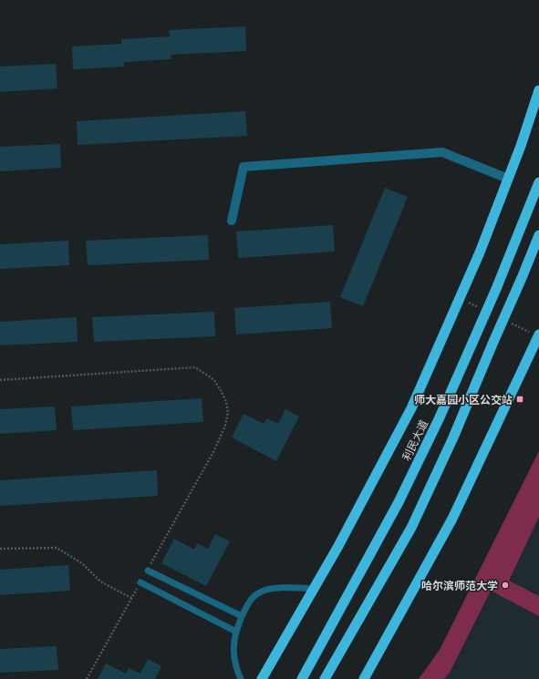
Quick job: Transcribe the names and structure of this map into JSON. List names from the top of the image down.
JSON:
{
  "streets": {
    "highway": ["利民大道"]
  },
  "places": {
    "transit": ["师大嘉园小区公交站"],
    "other": ["哈尔滨师范大学"]
  }
}
